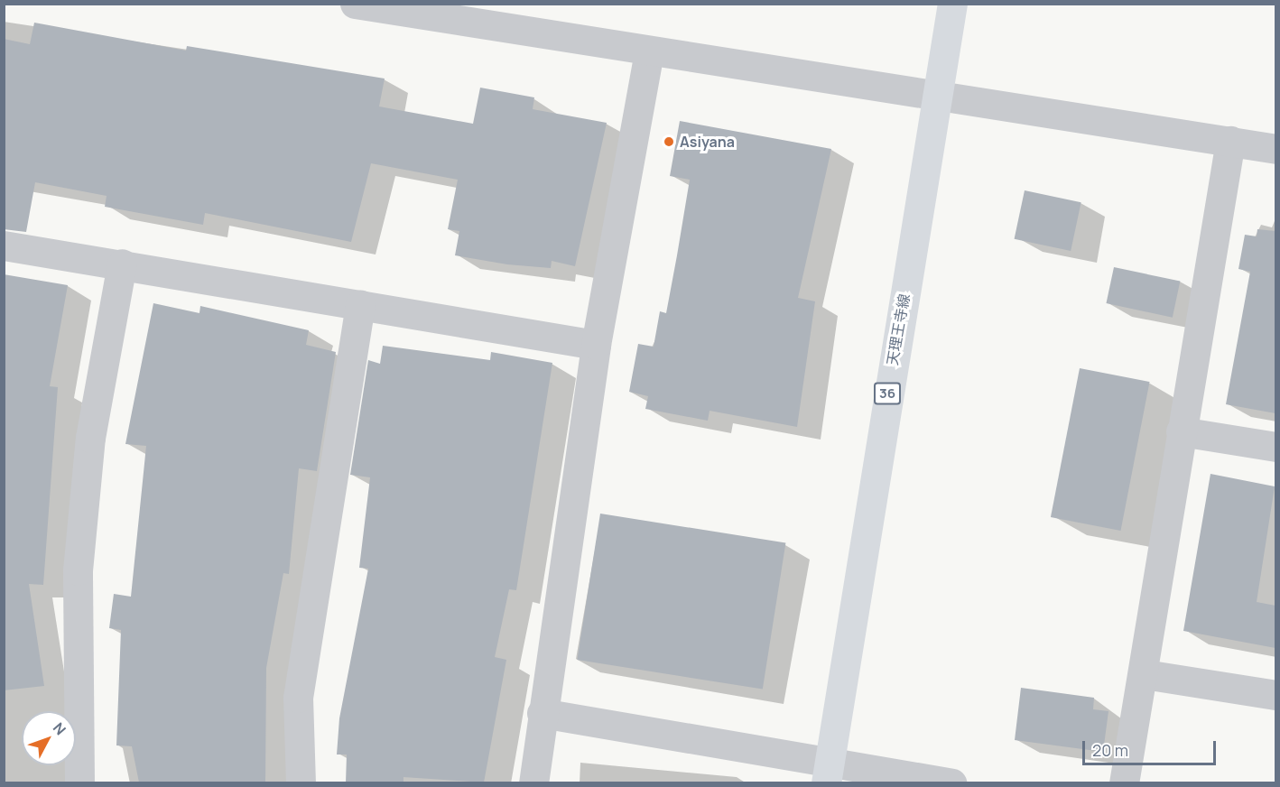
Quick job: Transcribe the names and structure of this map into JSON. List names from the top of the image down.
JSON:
{
  "streets": {
    "main road": ["天理王寺線", "36"]
  },
  "places": ["Asiyana"],
  "scale_bar": "20 m",
  "north": "top right"
}
